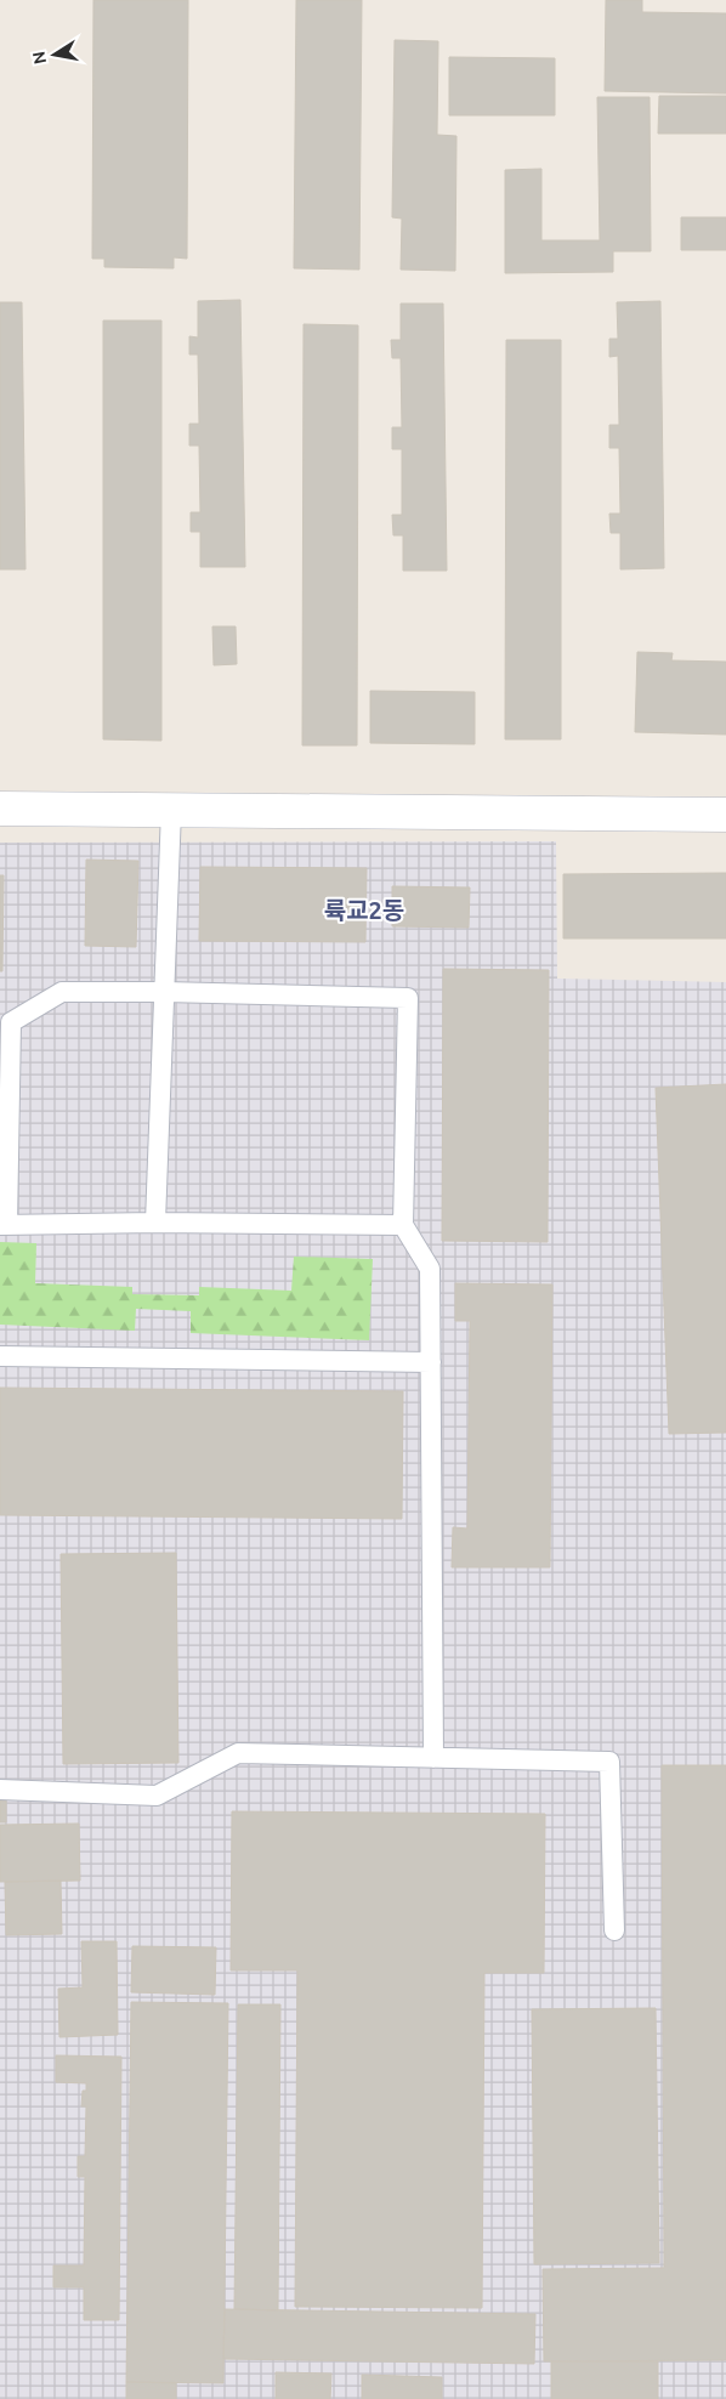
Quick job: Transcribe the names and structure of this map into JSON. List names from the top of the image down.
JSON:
{
  "districts": ["륙교2동"],
  "north": "left"
}
